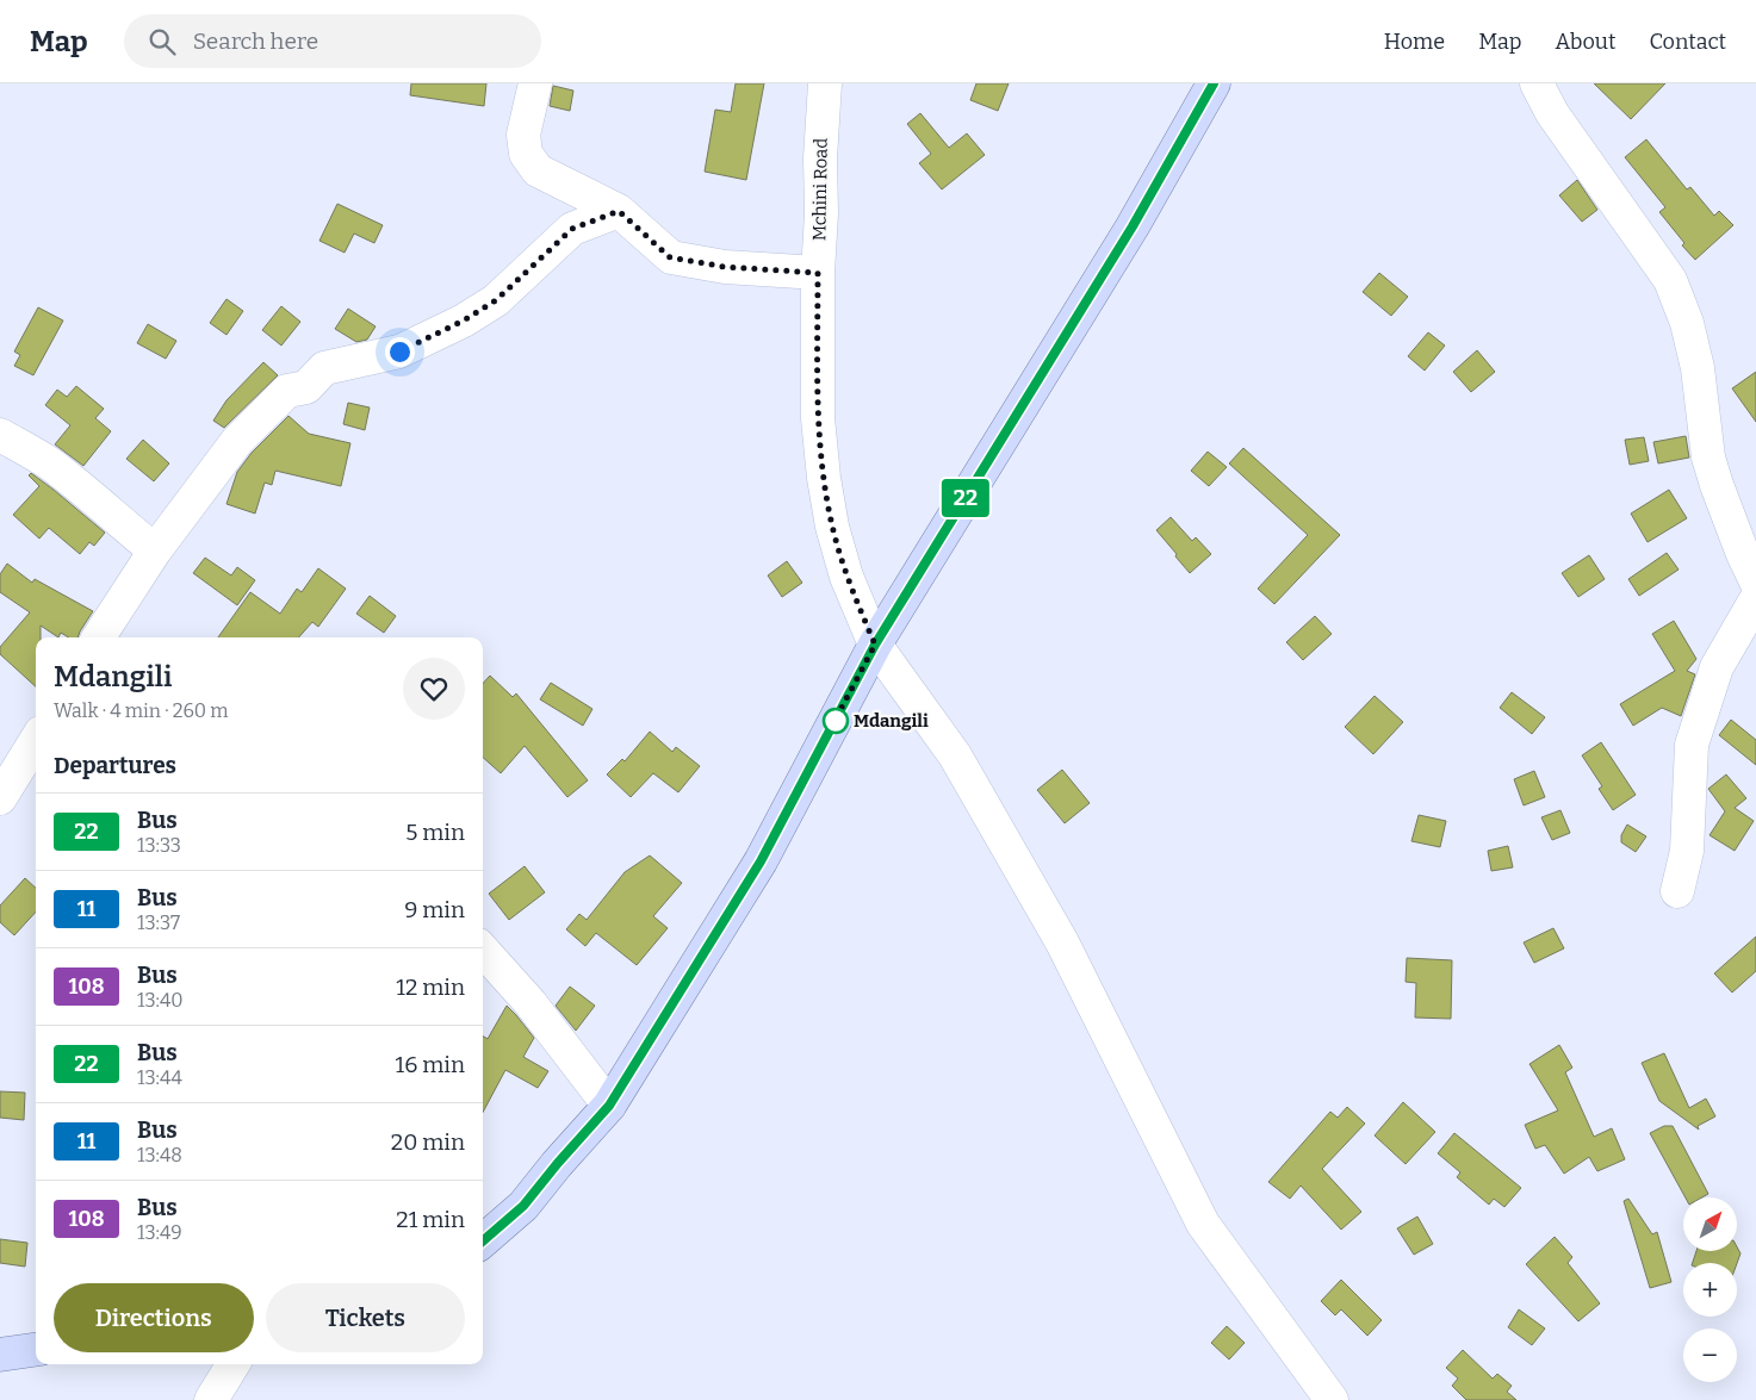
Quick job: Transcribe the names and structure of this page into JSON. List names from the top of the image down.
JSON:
{
  "streets": {
    "street": ["Mchini Road"]
  },
  "places": ["Mdangili"],
  "lines": ["bus line 22"],
  "north": "top right",
  "page": {
    "header": "Map",
    "search": "Search here",
    "nav": [
      "Home",
      "Map",
      "About",
      "Contact"
    ],
    "on_map": "22",
    "heading": [
      ["Mdangili", "Walk · 4 min · 260 m"],
      "Departures"
    ],
    "list": [
      {
        "mark": "22",
        "name": "Bus",
        "note": "13:33",
        "value": "5 min"
      },
      {
        "mark": "11",
        "name": "Bus",
        "note": "13:37",
        "value": "9 min"
      },
      {
        "mark": "108",
        "name": "Bus",
        "note": "13:40",
        "value": "12 min"
      },
      {
        "mark": "22",
        "name": "Bus",
        "note": "13:44",
        "value": "16 min"
      },
      {
        "mark": "11",
        "name": "Bus",
        "note": "13:48",
        "value": "20 min"
      },
      {
        "mark": "108",
        "name": "Bus",
        "note": "13:49",
        "value": "21 min"
      }
    ],
    "map_buttons": ["+", "−"],
    "buttons": ["Directions", "Tickets"]
  }
}
